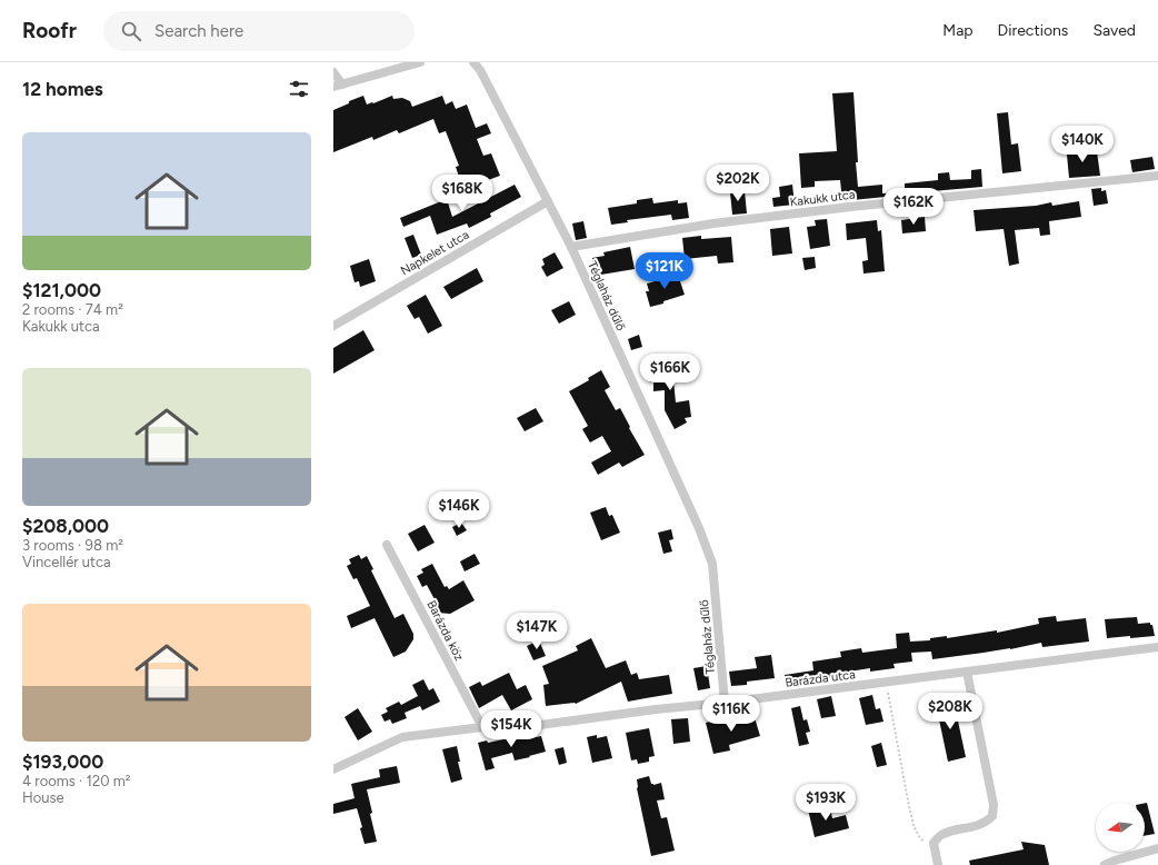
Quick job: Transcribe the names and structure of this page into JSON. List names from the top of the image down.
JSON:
{
  "streets": {
    "street": [
      "Kakukk utca",
      "Napkelet utca",
      "Téglaház dűlő",
      "Barázda köz",
      "Barázda utca"
    ]
  },
  "crossings": [
    ["Kakukk utca", "Téglaház dűlő"],
    ["Napkelet utca", "Téglaház dűlő"],
    ["Téglaház dűlő", "Barázda utca"],
    ["Barázda köz", "Barázda utca"]
  ],
  "north": "left",
  "page": {
    "header": "Roofr",
    "search": "Search here",
    "nav": ["Map", "Directions", "Saved"],
    "heading": "12 homes",
    "list": [
      {
        "name": "$121,000",
        "note": "2 rooms · 74 m² · Kakukk utca"
      },
      {
        "name": "$208,000",
        "note": "3 rooms · 98 m² · Vincellér utca"
      },
      {
        "name": "$193,000",
        "note": "4 rooms · 120 m² · House"
      }
    ],
    "price": [
      "$140K",
      "$202K",
      "$168K",
      "$162K",
      "$121K",
      "$166K",
      "$146K",
      "$147K",
      "$208K",
      "$116K",
      "$154K",
      "$193K"
    ]
  }
}
